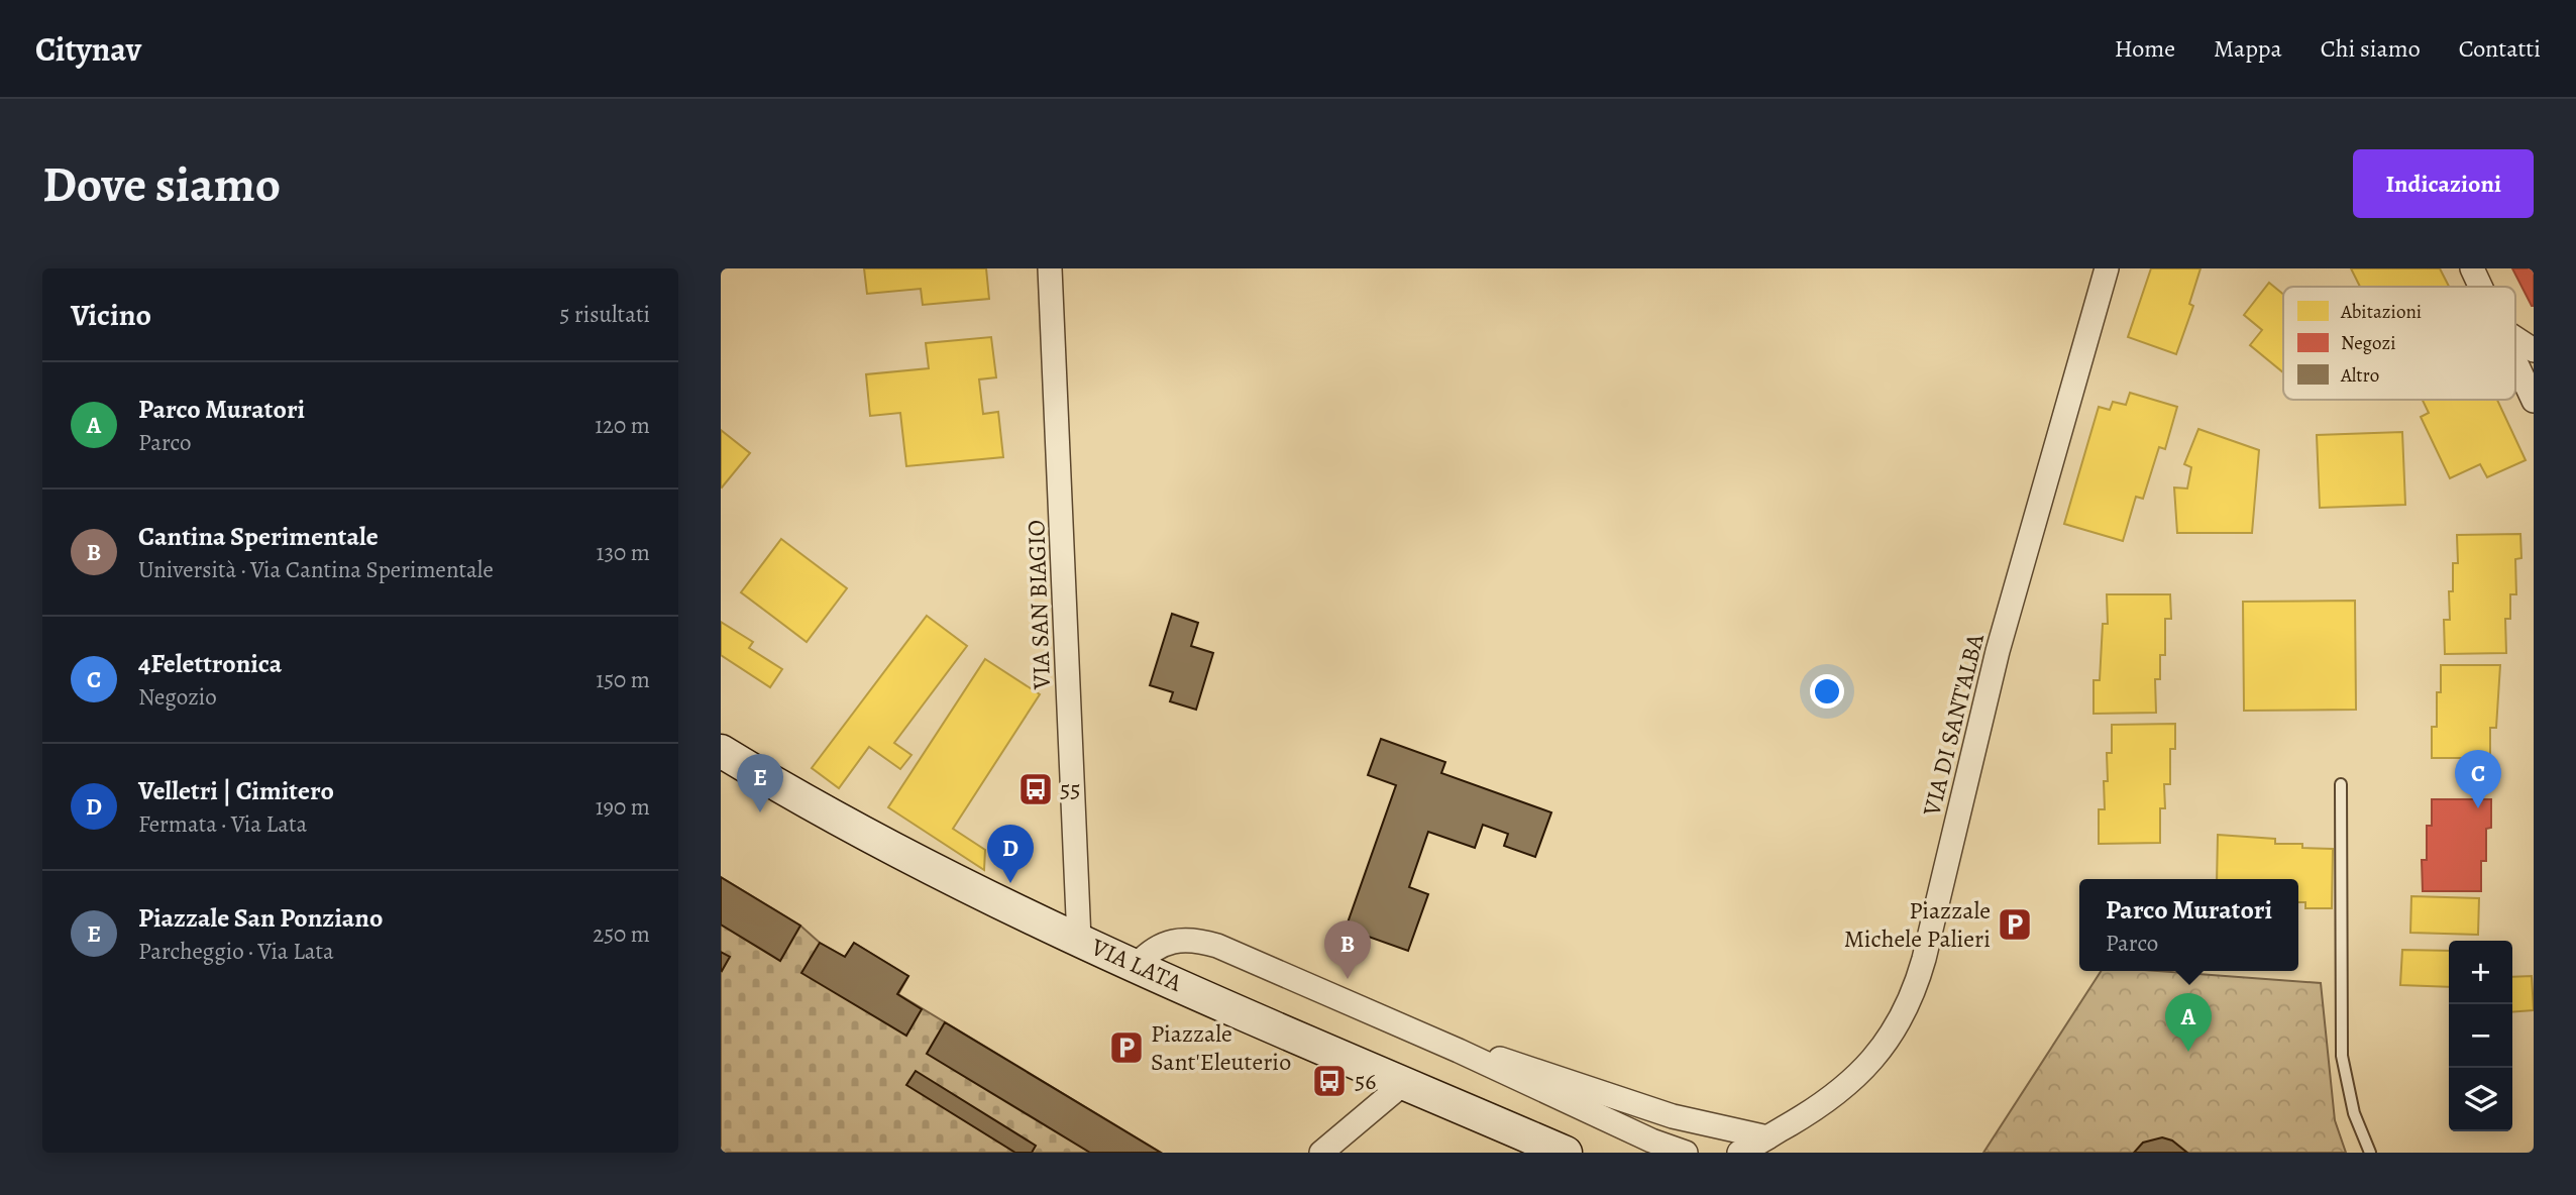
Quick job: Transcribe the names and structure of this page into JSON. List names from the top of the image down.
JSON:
{
  "streets": {
    "main road": ["VIA LATA"],
    "street": ["VIA SAN BIAGIO", "VIA DI SANT'ALBA"]
  },
  "crossings": [
    ["VIA SAN BIAGIO", "VIA LATA"]
  ],
  "places": {
    "bus stop": ["55", "56"],
    "parking": ["Piazzale Michele Palieri", "Piazzale Sant'Eleuterio"]
  },
  "legend": ["Abitazioni", "Negozi", "Altro"],
  "page": {
    "header": "Citynav",
    "nav": [
      "Home",
      "Mappa",
      "Chi siamo",
      "Contatti"
    ],
    "buttons": "Indicazioni",
    "title": "Dove siamo",
    "heading": ["Vicino", "5 risultati"],
    "list": [
      {
        "mark": "A",
        "name": "Parco Muratori",
        "note": "Parco",
        "value": "120 m"
      },
      {
        "mark": "B",
        "name": "Cantina Sperimentale",
        "note": "Università · Via Cantina Sperimentale",
        "value": "130 m"
      },
      {
        "mark": "C",
        "name": "4Felettronica",
        "note": "Negozio",
        "value": "150 m"
      },
      {
        "mark": "D",
        "name": "Velletri | Cimitero",
        "note": "Fermata · Via Lata",
        "value": "190 m"
      },
      {
        "mark": "E",
        "name": "Piazzale San Ponziano",
        "note": "Parcheggio · Via Lata",
        "value": "250 m"
      }
    ],
    "pins": [
      "C",
      "E",
      "D",
      "B",
      "A"
    ],
    "popup": ["Parco Muratori", "Parco"],
    "map_buttons": ["+", "−"]
  }
}
